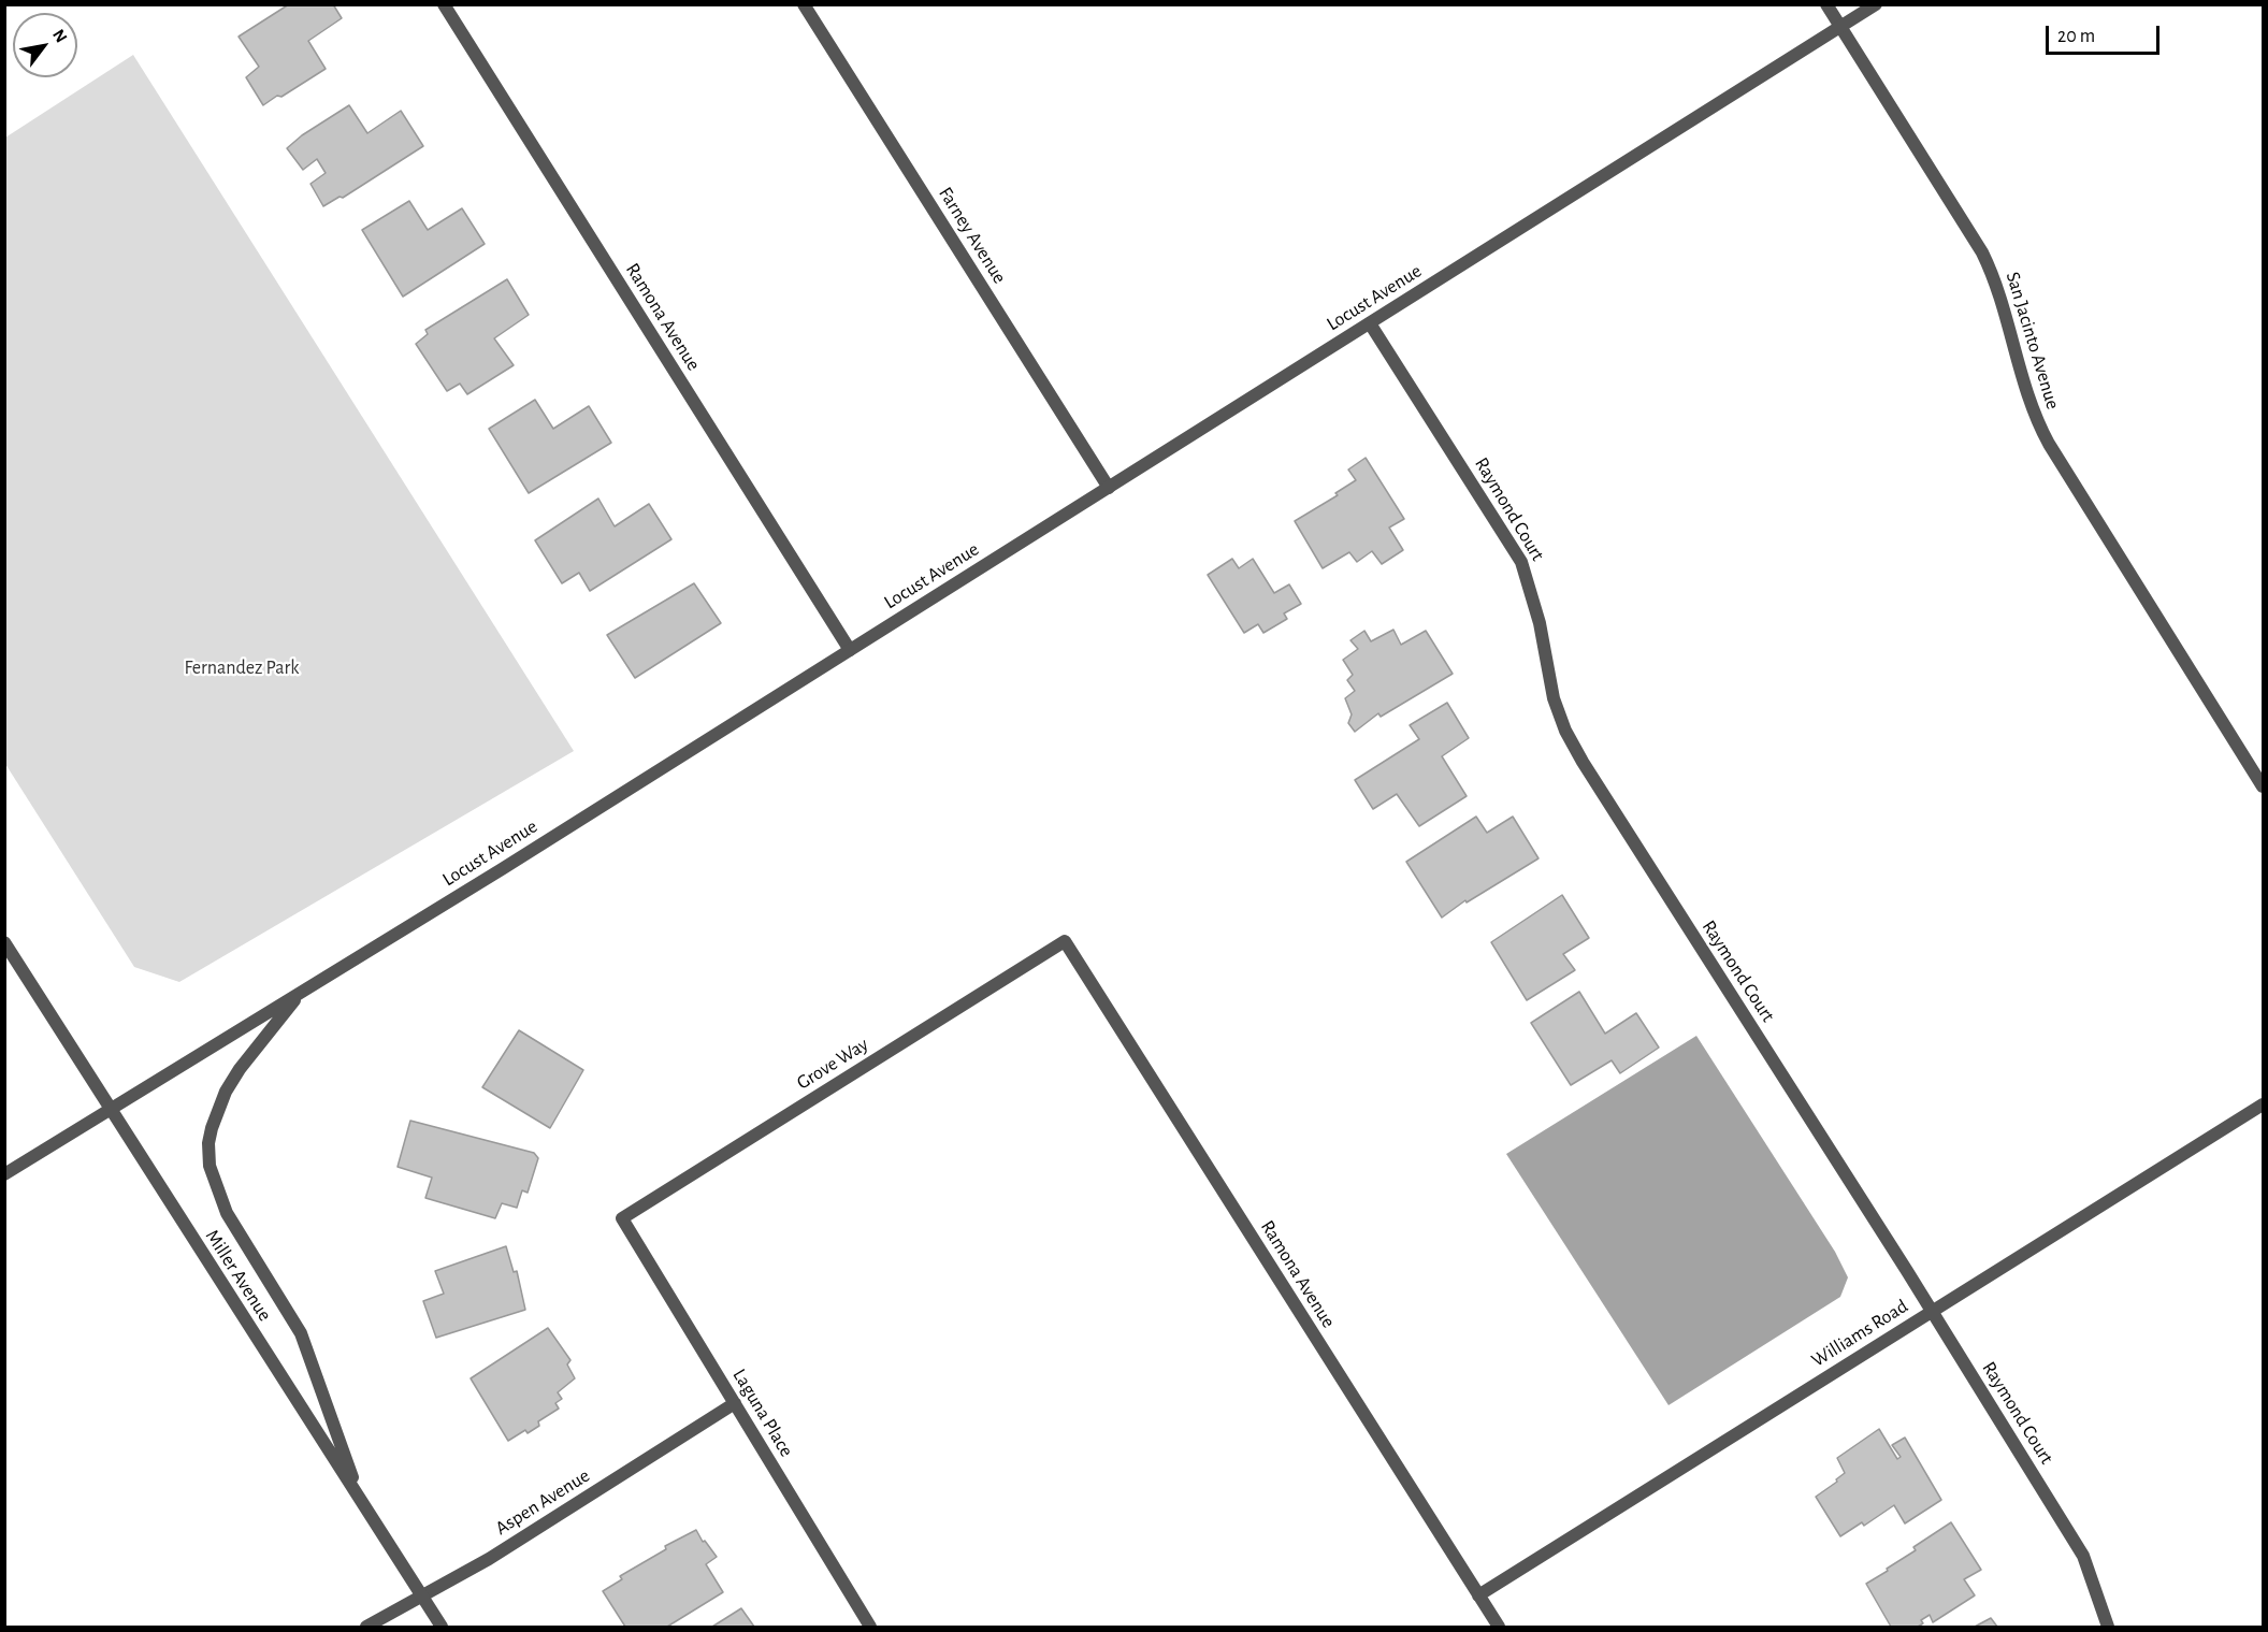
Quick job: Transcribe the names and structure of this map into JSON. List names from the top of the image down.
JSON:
{
  "streets": {
    "street": [
      "Farney Avenue",
      "Locust Avenue",
      "Ramona Avenue",
      "San Jacinto Avenue",
      "Raymond Court",
      "Grove Way",
      "Miller Avenue",
      "Williams Road",
      "Laguna Place",
      "Aspen Avenue"
    ]
  },
  "crossings": [
    ["Farney Avenue", "Locust Avenue"],
    ["Locust Avenue", "Ramona Avenue"],
    ["Locust Avenue", "San Jacinto Avenue"],
    ["Locust Avenue", "Raymond Court"],
    ["Locust Avenue", "Miller Avenue"],
    ["Ramona Avenue", "Grove Way"],
    ["Ramona Avenue", "Williams Road"],
    ["Raymond Court", "Williams Road"],
    ["Grove Way", "Laguna Place"],
    ["Miller Avenue", "Aspen Avenue"],
    ["Laguna Place", "Aspen Avenue"]
  ],
  "parks": ["Fernandez Park"],
  "scale_bar": "20 m",
  "north": "top right"
}
